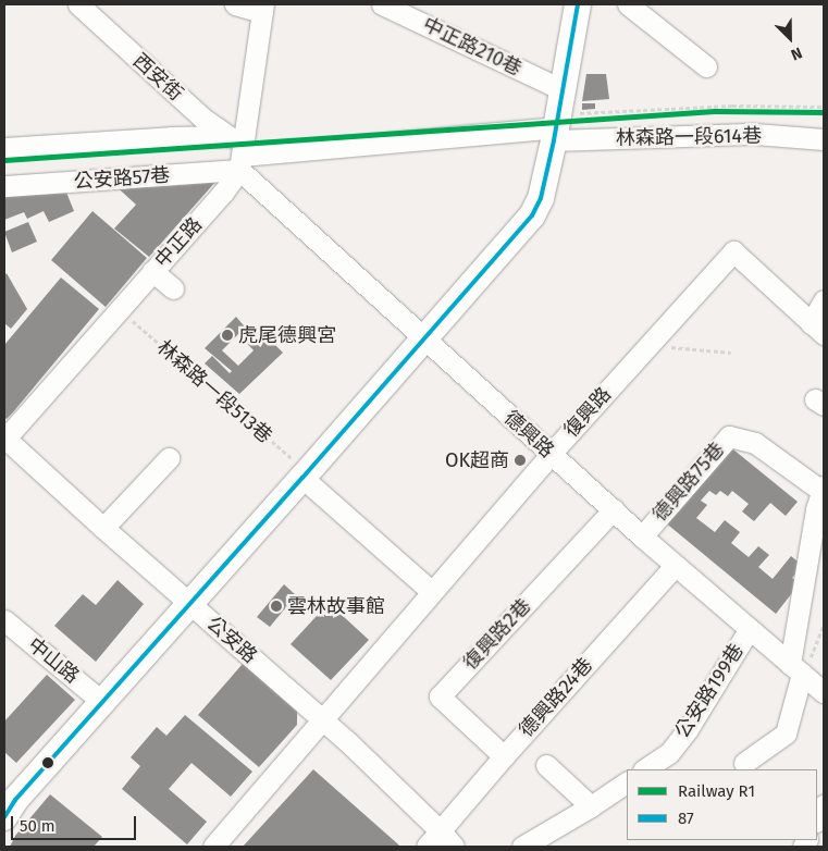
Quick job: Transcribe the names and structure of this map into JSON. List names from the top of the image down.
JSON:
{
  "streets": {
    "street": [
      "中正路210巷",
      "西安街",
      "林森路一段614巷",
      "公安路57巷",
      "中正路",
      "復興路",
      "德興路",
      "德興路75巷",
      "復興路2巷",
      "公安路",
      "中山路",
      "公安路199巷",
      "德興路24巷"
    ],
    "path": ["林森路一段513巷"]
  },
  "crossings": [
    ["中正路210巷", "林森路一段614巷"],
    ["西安街", "林森路一段614巷"],
    ["西安街", "公安路57巷"],
    ["西安街", "中正路"],
    ["西安街", "德興路"],
    ["林森路一段614巷", "公安路57巷"],
    ["林森路一段614巷", "中正路"],
    ["林森路一段614巷", "德興路"],
    ["公安路57巷", "中正路"],
    ["公安路57巷", "德興路"],
    ["中正路", "林森路一段513巷"],
    ["中正路", "德興路"],
    ["中正路", "公安路"],
    ["復興路", "德興路"],
    ["復興路", "公安路"],
    ["德興路", "德興路75巷"],
    ["德興路", "復興路2巷"],
    ["德興路", "公安路199巷"],
    ["德興路", "德興路24巷"],
    ["復興路2巷", "德興路24巷"],
    ["公安路", "德興路24巷"]
  ],
  "places": ["虎尾德興宮", "OK超商", "雲林故事館"],
  "lines": ["transit line 87", "rail line R1"],
  "legend": ["Railway R1", "87"],
  "scale_bar": "50 m",
  "north": "bottom right"
}
